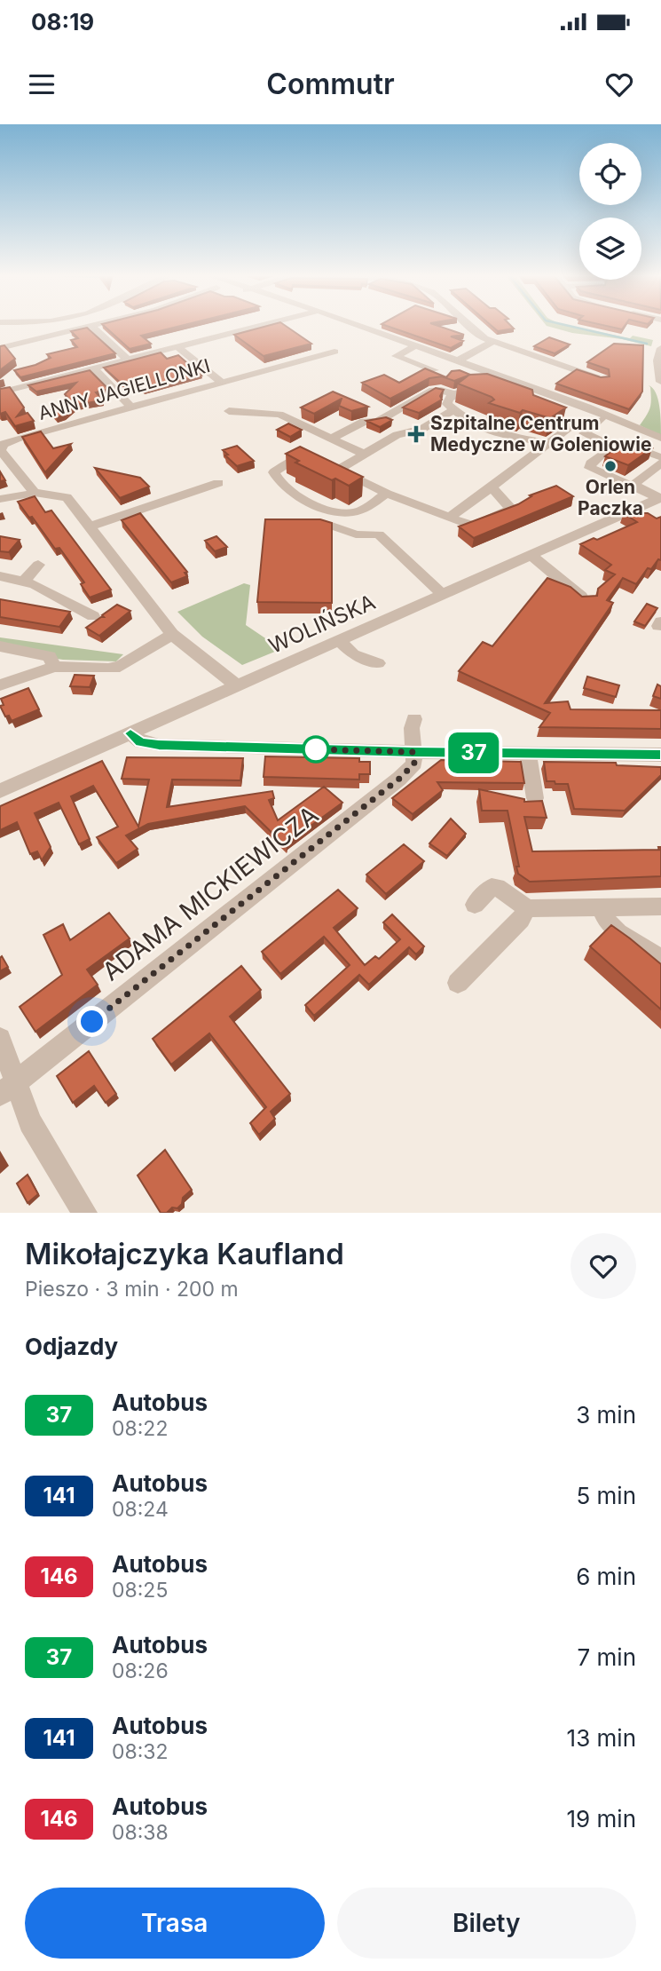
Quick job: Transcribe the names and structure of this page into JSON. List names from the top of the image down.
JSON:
{
  "streets": {
    "street": ["ANNY JAGIELLONKI", "WOLIŃSKA", "ADAMA MICKIEWICZA"]
  },
  "places": {
    "health": ["Szpitalne Centrum Medyczne w Goleniowie"],
    "other": ["Orlen Paczka"]
  },
  "lines": ["bus line 37"],
  "page": {
    "status": "08:19",
    "header": "Commutr",
    "on_map": "37",
    "heading": [
      ["Mikołajczyka Kaufland", "Pieszo · 3 min · 200 m"],
      "Odjazdy"
    ],
    "list": [
      {
        "mark": "37",
        "name": "Autobus",
        "note": "08:22",
        "value": "3 min"
      },
      {
        "mark": "141",
        "name": "Autobus",
        "note": "08:24",
        "value": "5 min"
      },
      {
        "mark": "146",
        "name": "Autobus",
        "note": "08:25",
        "value": "6 min"
      },
      {
        "mark": "37",
        "name": "Autobus",
        "note": "08:26",
        "value": "7 min"
      },
      {
        "mark": "141",
        "name": "Autobus",
        "note": "08:32",
        "value": "13 min"
      },
      {
        "mark": "146",
        "name": "Autobus",
        "note": "08:38",
        "value": "19 min"
      }
    ],
    "buttons": ["Trasa", "Bilety"]
  }
}
